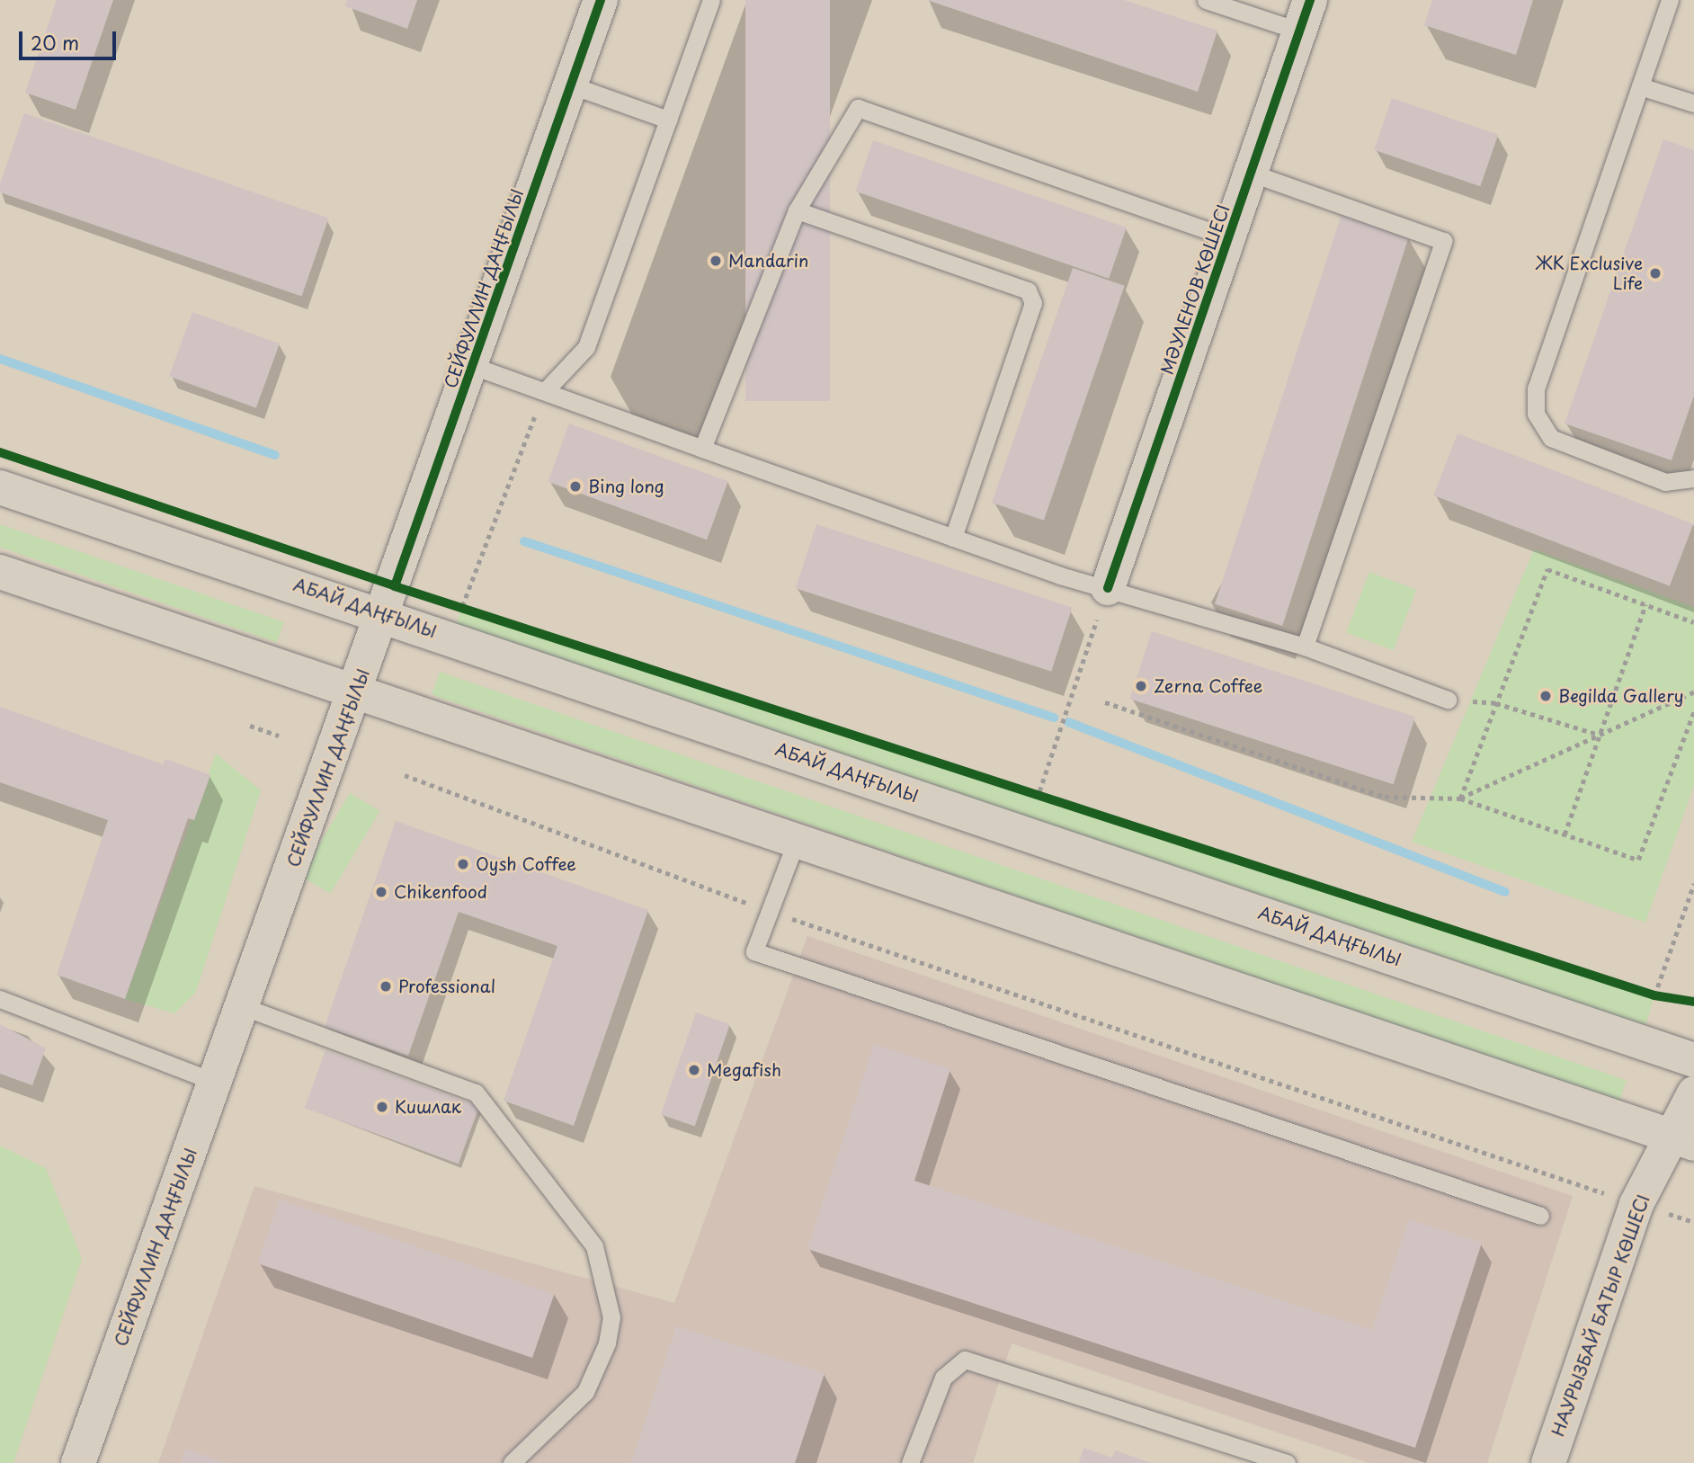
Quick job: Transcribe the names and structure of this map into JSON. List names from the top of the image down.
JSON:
{
  "streets": {
    "main road": [
      "СЕЙФУЛЛИН ДАҢҒЫЛЫ",
      "МӘУЛЕНОВ КӨШЕСІ",
      "АБАЙ ДАҢҒЫЛЫ",
      "НАУРЫЗБАЙ БАТЫР КӨШЕСІ"
    ]
  },
  "crossings": [
    ["СЕЙФУЛЛИН ДАҢҒЫЛЫ", "АБАЙ ДАҢҒЫЛЫ"]
  ],
  "places": [
    "Mandarin",
    "ЖК Exclusive Life",
    "Bing long",
    "Zerna Coffee",
    "Begilda Gallery",
    "Oysh Coffee",
    "Chikenfood",
    "Professional",
    "Megafish",
    "Кишлак"
  ],
  "scale_bar": "20 m"
}
